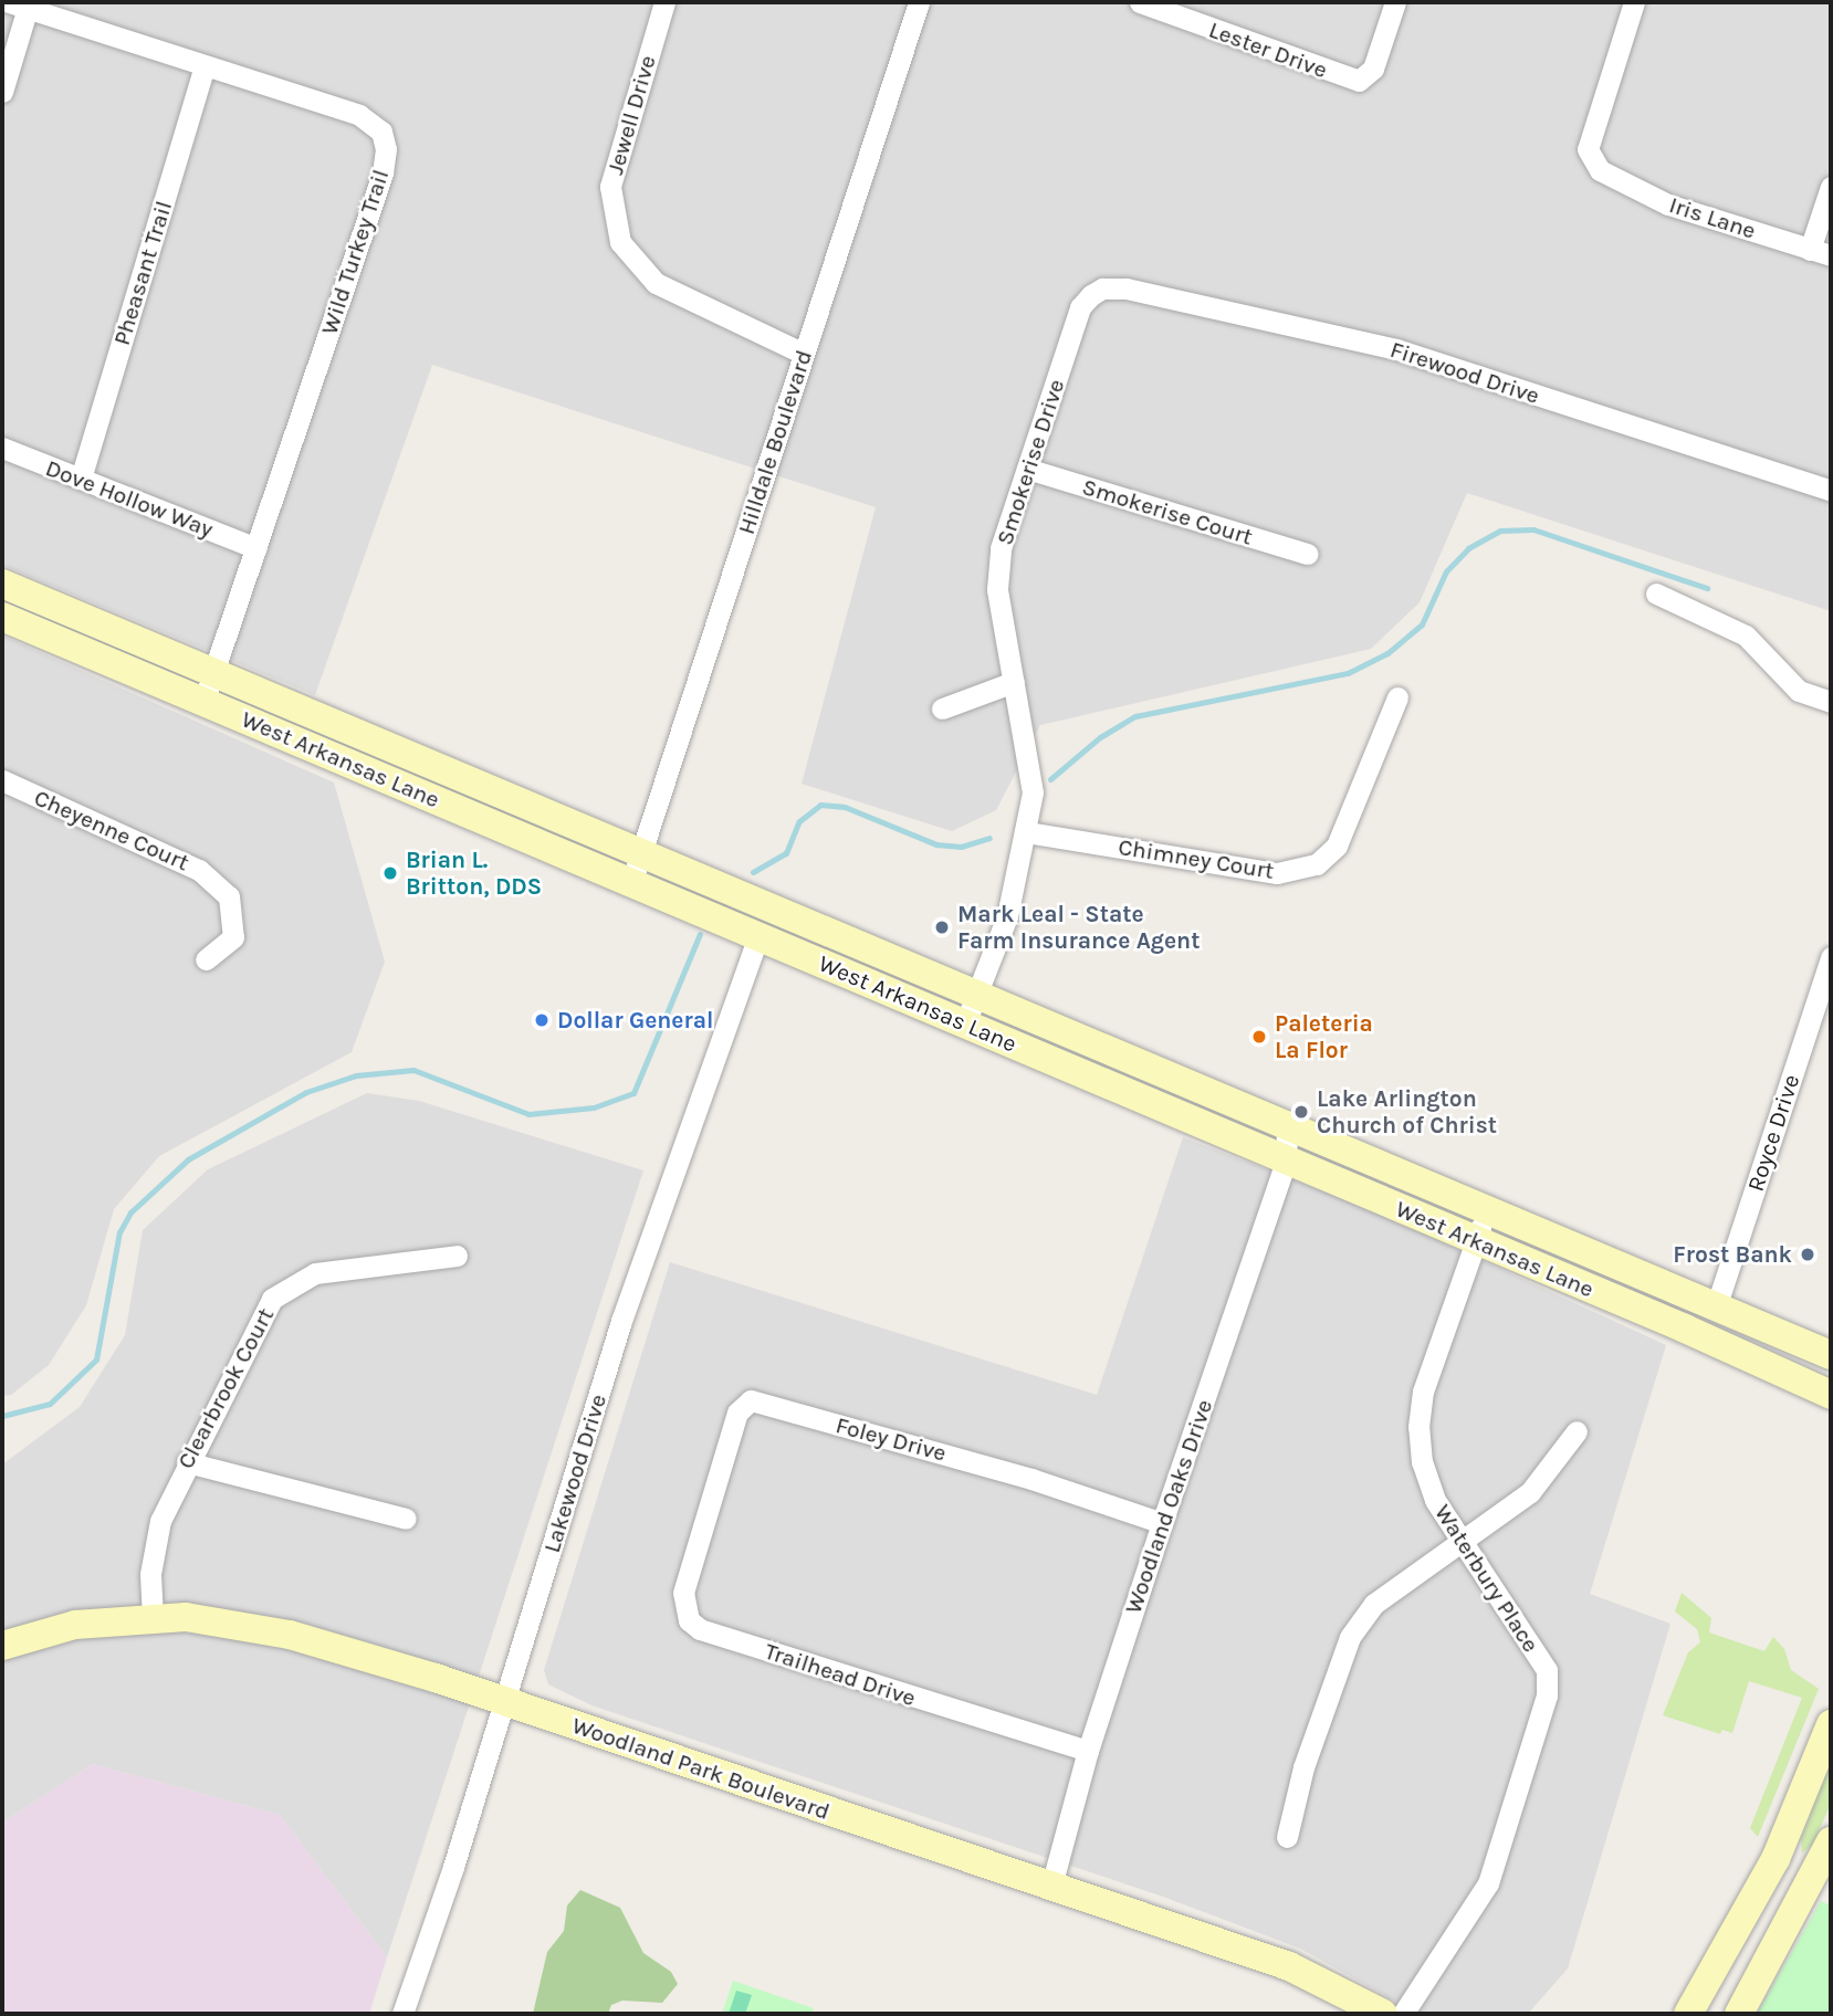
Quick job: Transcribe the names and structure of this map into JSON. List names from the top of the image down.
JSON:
{
  "streets": {
    "main road": ["West Arkansas Lane", "Woodland Park Boulevard"],
    "street": [
      "Lester Drive",
      "Jewell Drive",
      "Iris Lane",
      "Wild Turkey Trail",
      "Pheasant Trail",
      "Firewood Drive",
      "Hilldale Boulevard",
      "Smokerise Drive",
      "Dove Hollow Way",
      "Smokerise Court",
      "Cheyenne Court",
      "Chimney Court",
      "Royce Drive",
      "Clearbrook Court",
      "Foley Drive",
      "Lakewood Drive",
      "Woodland Oaks Drive",
      "Waterbury Place",
      "Trailhead Drive"
    ]
  },
  "crossings": [
    ["Jewell Drive", "Hilldale Boulevard"],
    ["Wild Turkey Trail", "Pheasant Trail"],
    ["Wild Turkey Trail", "Dove Hollow Way"],
    ["Wild Turkey Trail", "West Arkansas Lane"],
    ["Pheasant Trail", "Dove Hollow Way"],
    ["Firewood Drive", "Smokerise Drive"],
    ["Hilldale Boulevard", "West Arkansas Lane"],
    ["Smokerise Drive", "Smokerise Court"],
    ["Smokerise Drive", "West Arkansas Lane"],
    ["Smokerise Drive", "Chimney Court"],
    ["West Arkansas Lane", "Royce Drive"],
    ["West Arkansas Lane", "Lakewood Drive"],
    ["West Arkansas Lane", "Woodland Oaks Drive"],
    ["West Arkansas Lane", "Waterbury Place"],
    ["Clearbrook Court", "Woodland Park Boulevard"],
    ["Foley Drive", "Woodland Oaks Drive"],
    ["Foley Drive", "Trailhead Drive"],
    ["Lakewood Drive", "Woodland Park Boulevard"],
    ["Woodland Oaks Drive", "Trailhead Drive"],
    ["Woodland Oaks Drive", "Woodland Park Boulevard"]
  ],
  "places": [
    "Brian L. Britton, DDS",
    "Mark Leal - State Farm Insurance Agent",
    "Dollar General",
    "Paleteria La Flor",
    "Lake Arlington Church of Christ",
    "Frost Bank"
  ]
}
